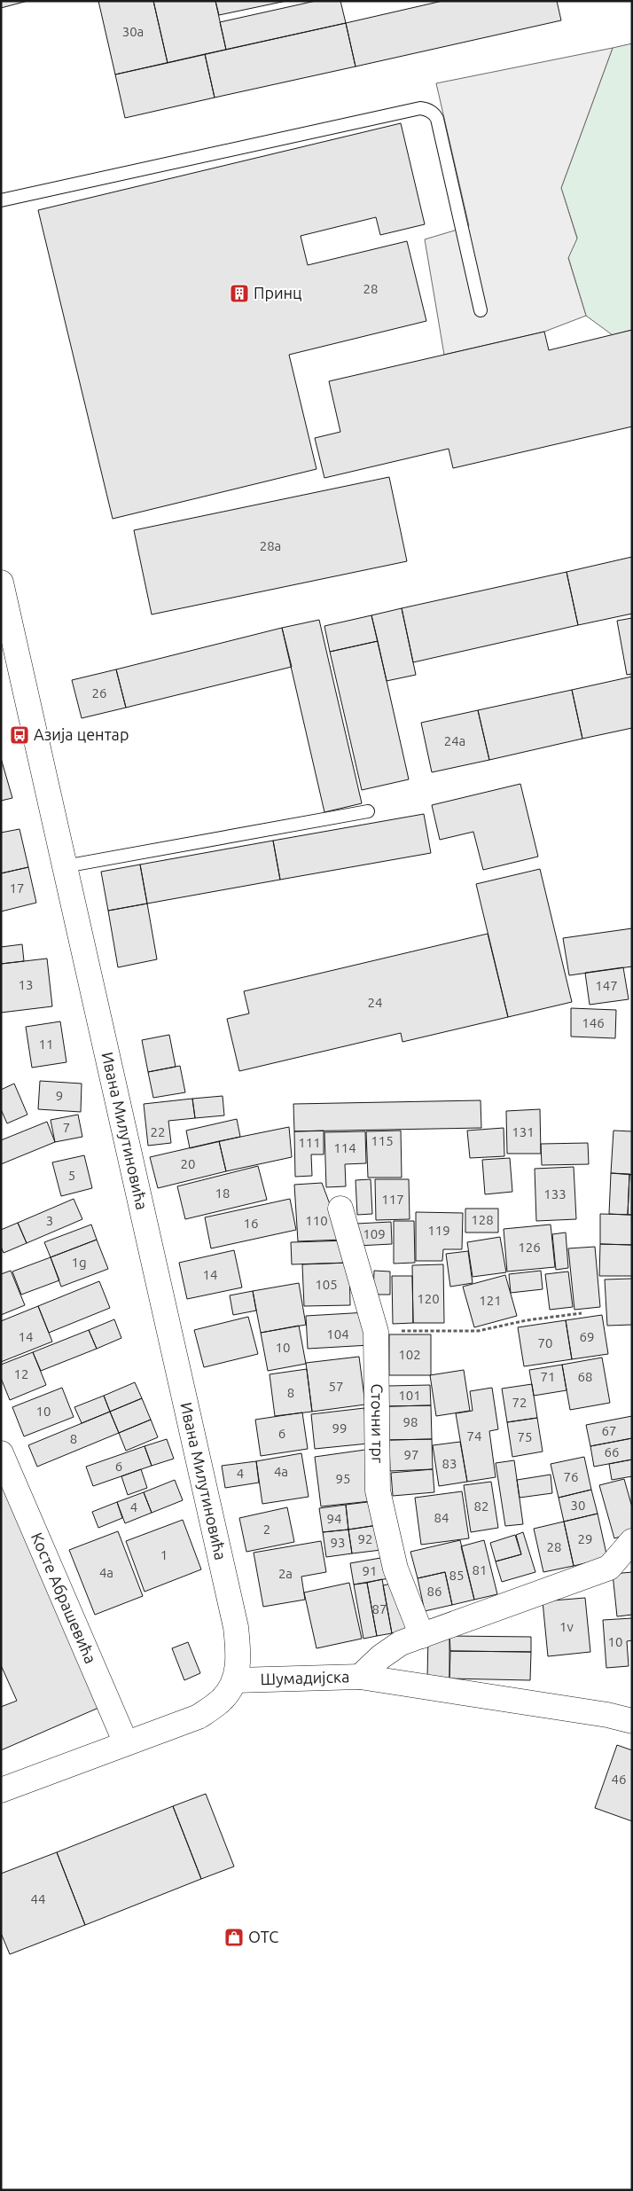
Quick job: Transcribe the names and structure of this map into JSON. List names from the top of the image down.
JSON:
{
  "streets": {
    "street": [
      "Ивана Милутиновића",
      "Сточни трг",
      "Косте Абрашевића",
      "Шумадијска"
    ]
  },
  "crossings": [
    ["Ивана Милутиновића", "Шумадијска"]
  ],
  "places": {
    "building": ["Принц"],
    "bus stop": ["Азија центар"],
    "shop": ["OTC"]
  },
  "house_numbers": [
    "30a",
    "28",
    "28a",
    "26",
    "24a",
    "17",
    "13",
    "147",
    "24",
    "146",
    "11",
    "9",
    "7",
    "22",
    "131",
    "115",
    "111",
    "114",
    "20",
    "5",
    "18",
    "133",
    "117",
    "128",
    "3",
    "110",
    "16",
    "119",
    "109",
    "126",
    "1g",
    "14",
    "105",
    "120",
    "121",
    "104",
    "14",
    "69",
    "70",
    "10",
    "102",
    "12",
    "71",
    "68",
    "57",
    "8",
    "101",
    "72",
    "10",
    "98",
    "99",
    "67",
    "6",
    "74",
    "75",
    "8",
    "66",
    "97",
    "83",
    "6",
    "4a",
    "4",
    "76",
    "95",
    "30",
    "82",
    "4",
    "84",
    "94",
    "2",
    "92",
    "29",
    "93",
    "28",
    "1",
    "81",
    "91",
    "4a",
    "2a",
    "85",
    "86",
    "87",
    "1v",
    "10",
    "46",
    "44"
  ]
}
